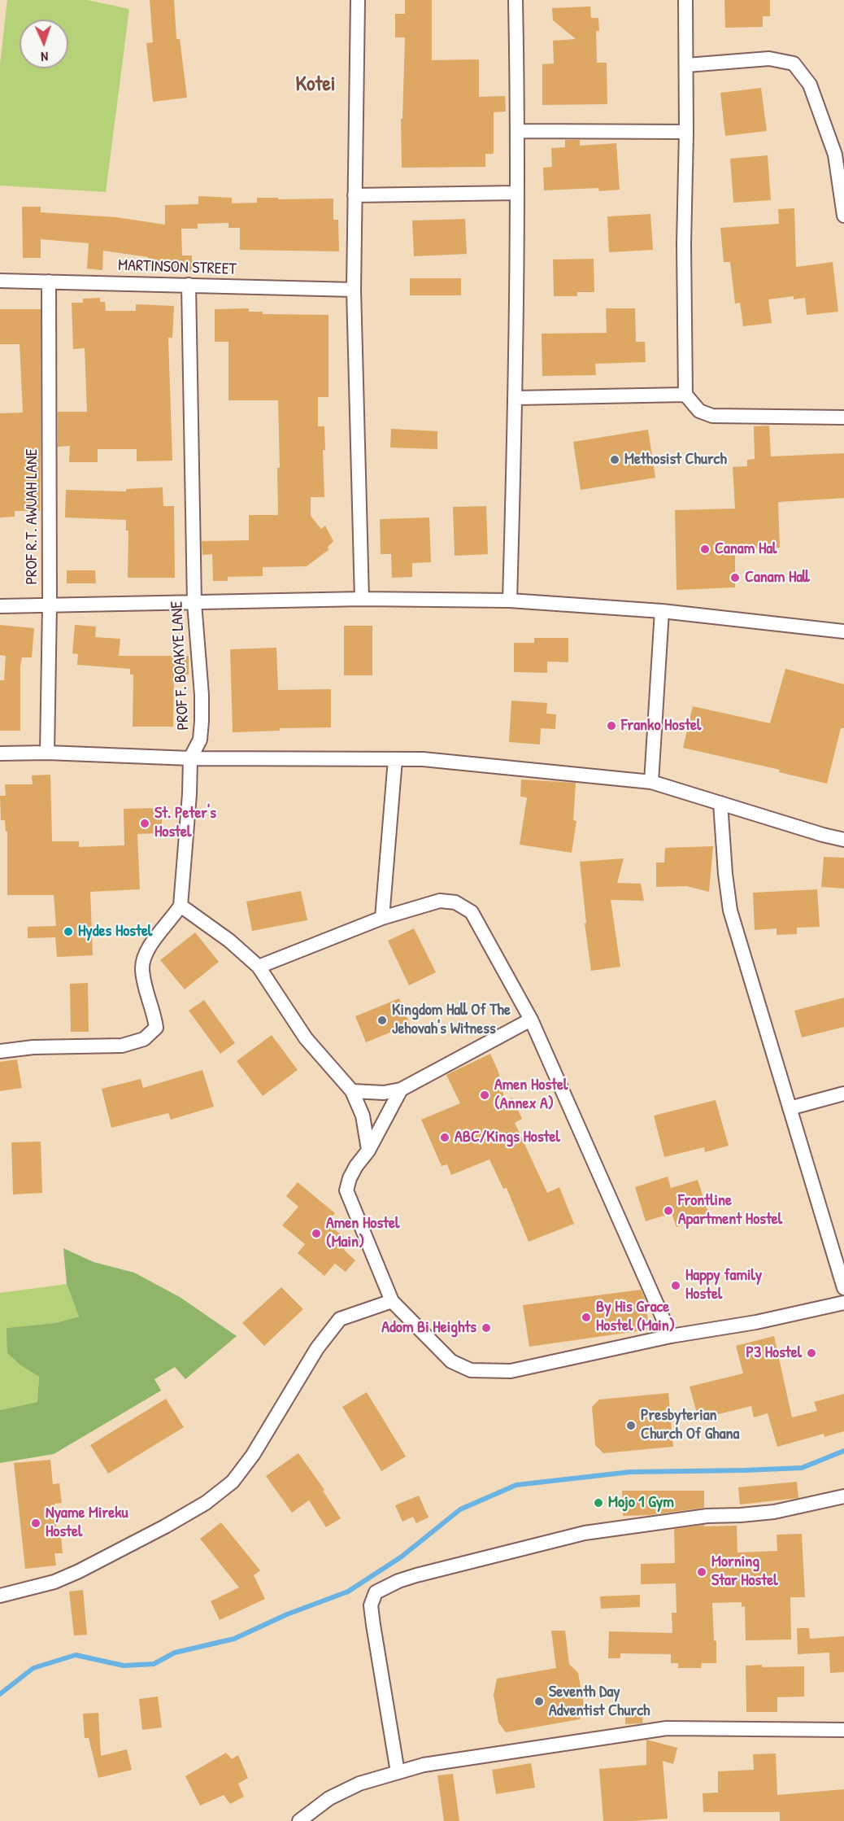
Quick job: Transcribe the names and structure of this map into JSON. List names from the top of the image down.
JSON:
{
  "streets": {
    "street": ["MARTINSON STREET", "PROF R.T. AWUAH LANE", "PROF F. BOAKYE LANE"]
  },
  "crossings": [
    ["MARTINSON STREET", "PROF R.T. AWUAH LANE"],
    ["MARTINSON STREET", "PROF F. BOAKYE LANE"]
  ],
  "districts": ["Kotei"],
  "places": [
    "Methosist Church",
    "Canam Hal",
    "Canam Hall",
    "Franko Hostel",
    "St. Peter's Hostel",
    "Hydes Hostel",
    "Kingdom Hall Of The Jehovah's Witness",
    "Amen Hostel (Annex A)",
    "ABC/Kings Hostel",
    "Frontline Apartment Hostel",
    "Amen Hostel (Main)",
    "Happy family Hostel",
    "By His Grace Hostel (Main)",
    "Adom Bi Heights",
    "P3 Hostel",
    "Presbyterian Church Of Ghana",
    "Mojo 1 Gym",
    "Nyame Mireku Hostel",
    "Morning Star Hostel",
    "Seventh Day Adventist Church"
  ],
  "north": "bottom"
}
